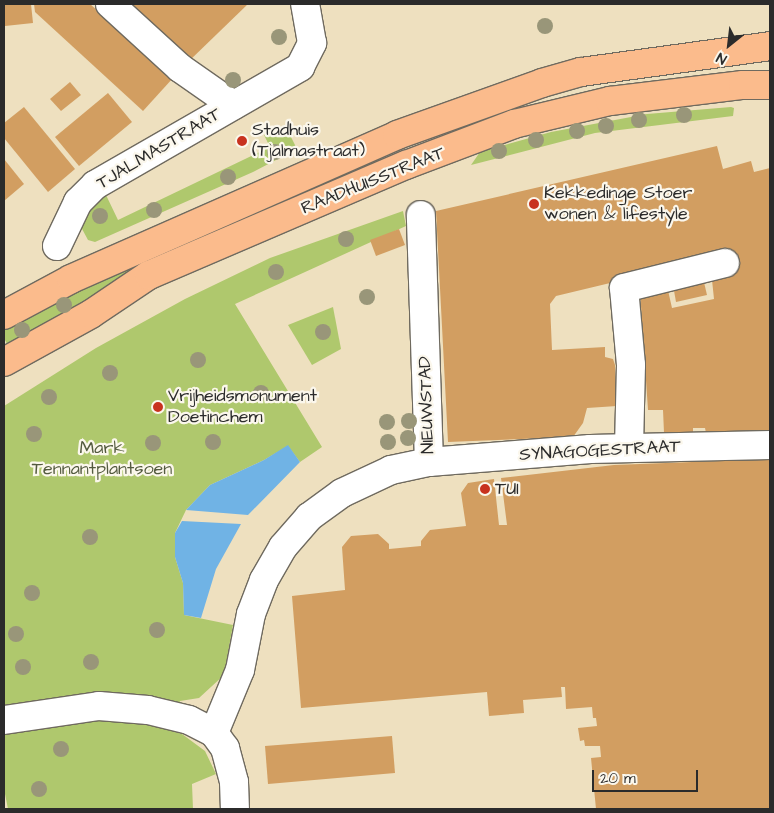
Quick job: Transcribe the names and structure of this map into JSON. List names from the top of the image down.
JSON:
{
  "streets": {
    "main road": ["RAADHUISSTRAAT"],
    "street": ["TJALMASTRAAT", "NIEUWSTAD", "SYNAGOGESTRAAT"]
  },
  "crossings": [
    ["NIEUWSTAD", "SYNAGOGESTRAAT"]
  ],
  "parks": ["Mark Tennantplantsoen"],
  "places": [
    "Stadhuis (Tjalmastraat)",
    "Kekkedinge Stoer wonen & lifestyle",
    "Vrijheidsmonument Doetinchem",
    "TUI"
  ],
  "scale_bar": "20 m",
  "north": "bottom left"
}
